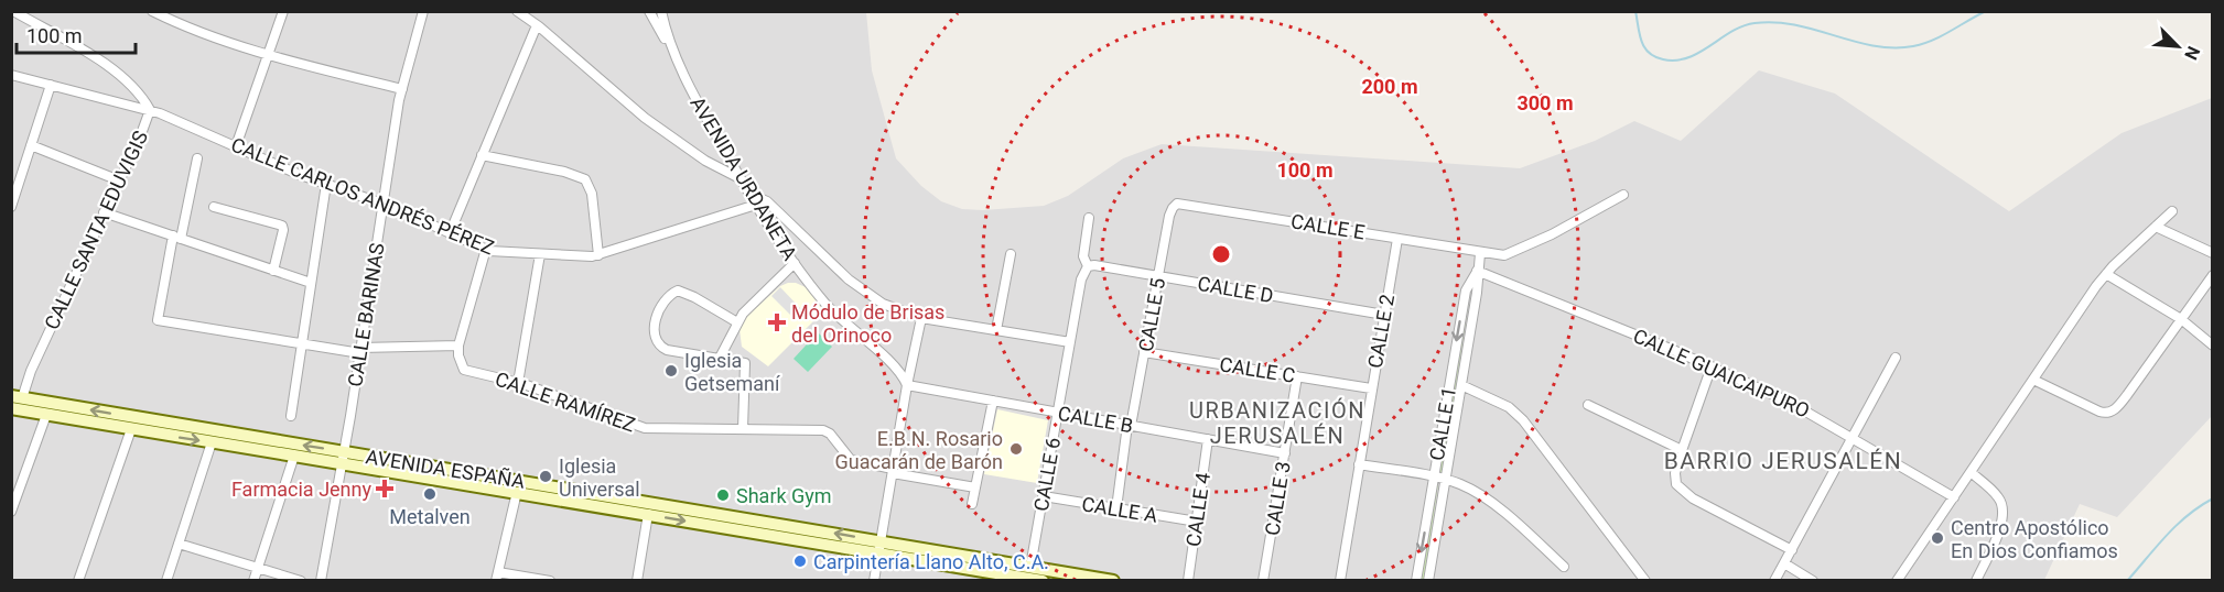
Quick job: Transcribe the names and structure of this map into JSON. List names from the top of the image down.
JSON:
{
  "streets": {
    "main road": ["AVENIDA ESPAÑA"],
    "street": [
      "AVENIDA URDANETA",
      "CALLE CARLOS ANDRÉS PÉREZ",
      "CALLE E",
      "CALLE SANTA EDUVIGIS",
      "CALLE D",
      "CALLE BARINAS",
      "CALLE 5",
      "CALLE 2",
      "CALLE C",
      "CALLE GUAICAIPURO",
      "CALLE RAMÍREZ",
      "CALLE B",
      "CALLE 1",
      "CALLE 6",
      "CALLE 3",
      "CALLE A",
      "CALLE 4"
    ]
  },
  "crossings": [
    ["AVENIDA URDANETA", "CALLE CARLOS ANDRÉS PÉREZ"],
    ["AVENIDA URDANETA", "CALLE B"],
    ["CALLE CARLOS ANDRÉS PÉREZ", "CALLE SANTA EDUVIGIS"],
    ["CALLE CARLOS ANDRÉS PÉREZ", "CALLE BARINAS"],
    ["CALLE E", "CALLE 5"],
    ["CALLE E", "CALLE 2"],
    ["CALLE E", "CALLE 1"],
    ["CALLE SANTA EDUVIGIS", "AVENIDA ESPAÑA"],
    ["CALLE D", "CALLE 5"],
    ["CALLE D", "CALLE 2"],
    ["CALLE D", "CALLE 6"],
    ["CALLE BARINAS", "AVENIDA ESPAÑA"],
    ["CALLE 5", "CALLE C"],
    ["CALLE 5", "CALLE B"],
    ["CALLE 5", "CALLE A"],
    ["CALLE 2", "CALLE C"],
    ["CALLE C", "CALLE 3"],
    ["CALLE GUAICAIPURO", "CALLE 1"],
    ["CALLE B", "CALLE 6"],
    ["CALLE B", "CALLE 3"],
    ["CALLE B", "CALLE 4"],
    ["AVENIDA ESPAÑA", "CALLE 6"],
    ["CALLE 6", "CALLE A"],
    ["CALLE A", "CALLE 4"]
  ],
  "districts": ["URBANIZACIÓN JERUSALÉN", "BARRIO JERUSALÉN"],
  "places": {
    "health": ["Módulo de Brisas del Orinoco", "Farmacia Jenny"],
    "other": [
      "Iglesia Getsemaní",
      "E.B.N. Rosario Guacarán de Barón",
      "Iglesia Universal",
      "Metalven",
      "Shark Gym",
      "Centro Apostólico En Dios Confiamos",
      "Carpintería Llano Alto, C.A."
    ]
  },
  "scale_bar": "100 m",
  "north": "bottom right",
  "rings": ["200 m", "300 m", "100 m"]
}
